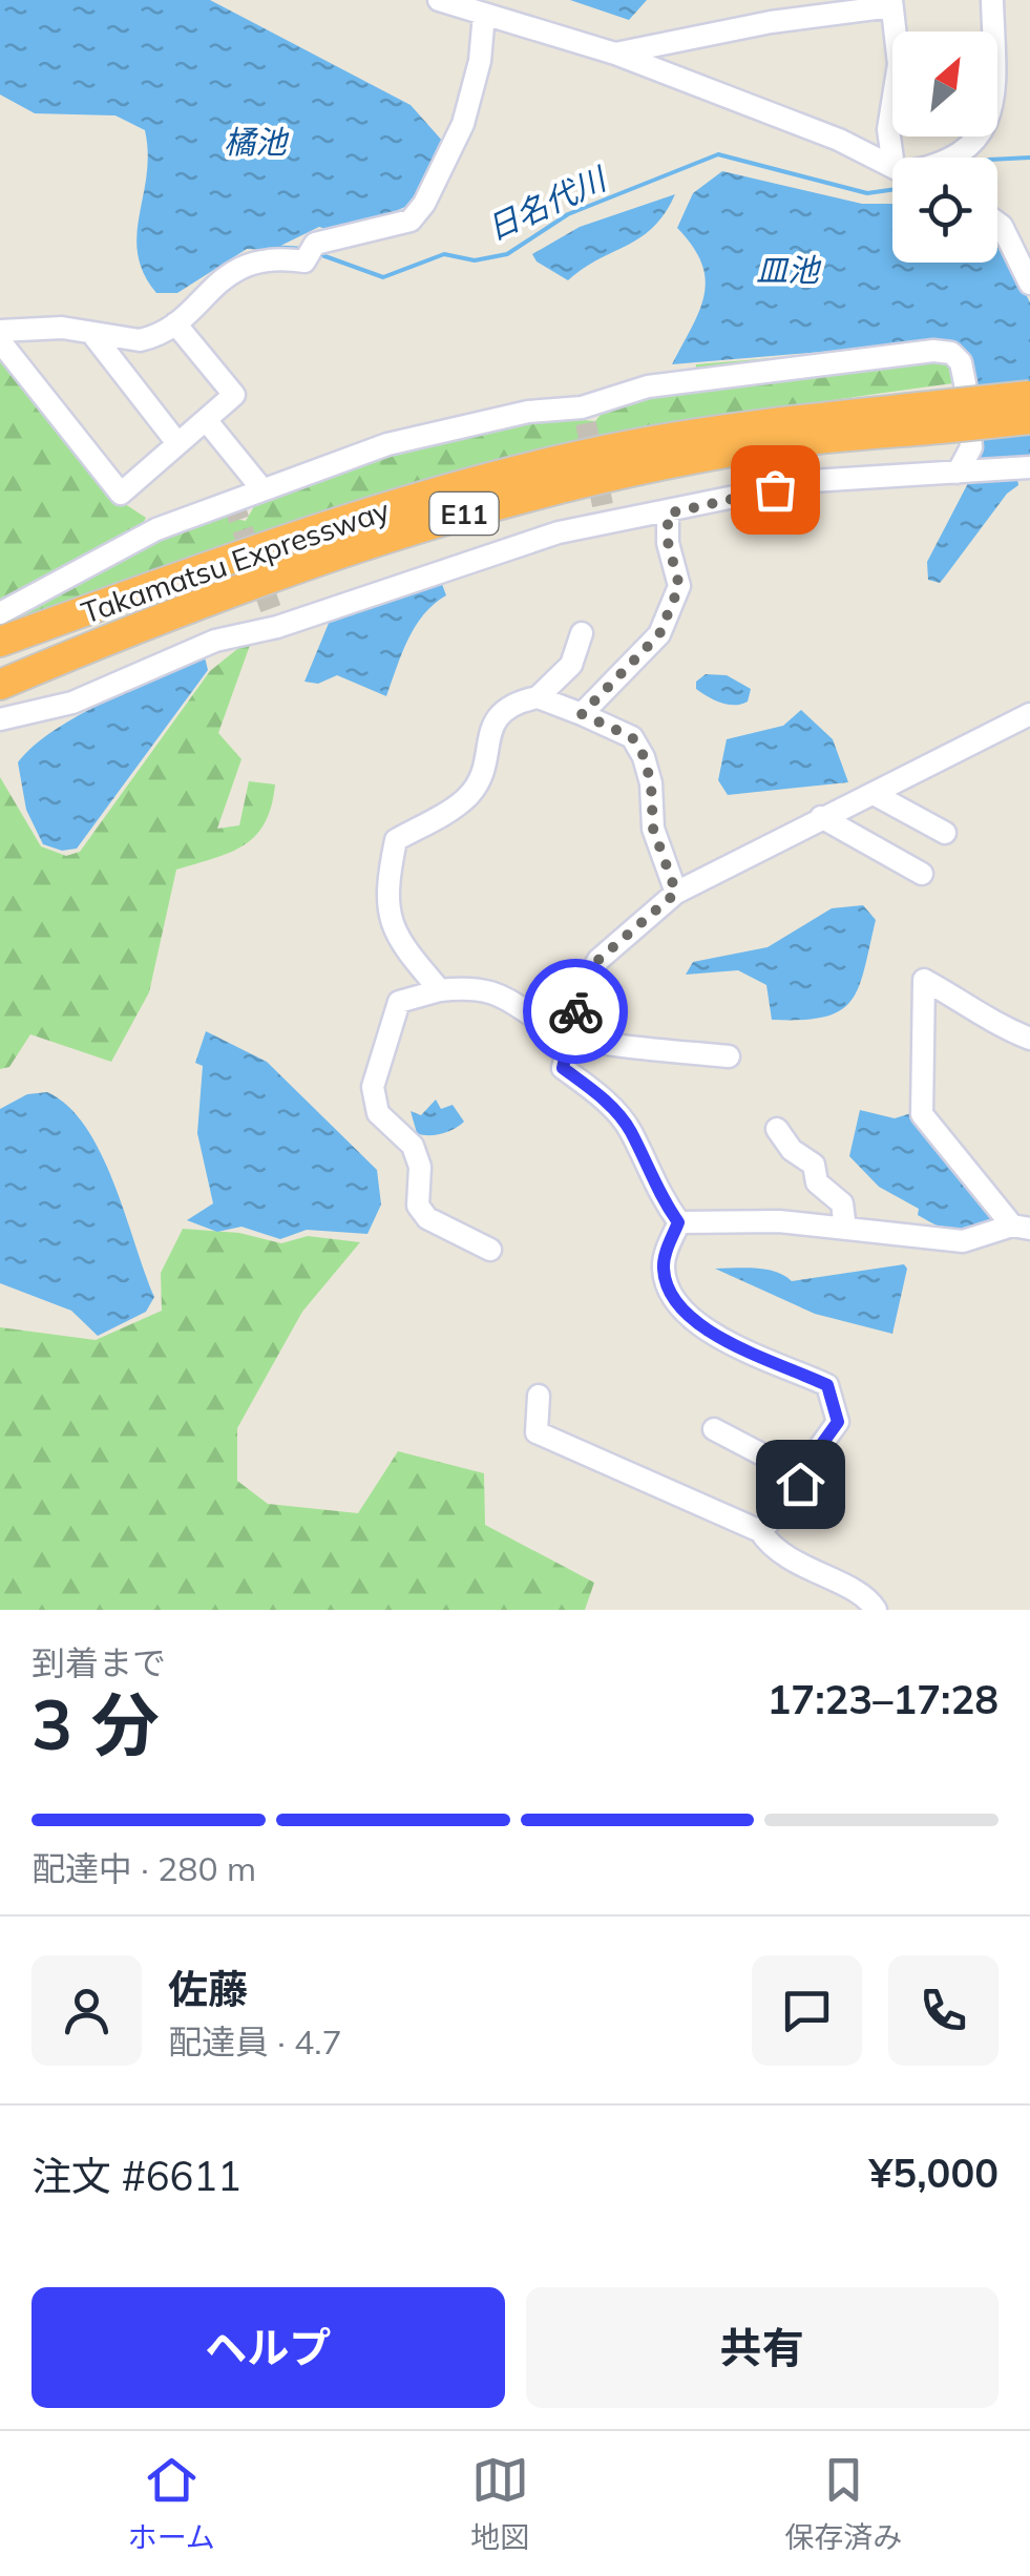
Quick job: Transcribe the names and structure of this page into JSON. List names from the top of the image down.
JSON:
{
  "streets": {
    "highway": ["E11", "Takamatsu Expressway"]
  },
  "water": ["橘池", "日名代川", "皿池"],
  "north": "top right",
  "page": {
    "heading": ["3 分", "到着まで", "17:23–17:28"],
    "panel": [
      "佐藤",
      "配達員 · 4.7",
      "注文 #6611",
      "¥5,000"
    ],
    "bar": "配達中 · 280 m",
    "buttons": ["ヘルプ", "共有"],
    "tabs": ["ホーム", "地図", "保存済み"]
  }
}
